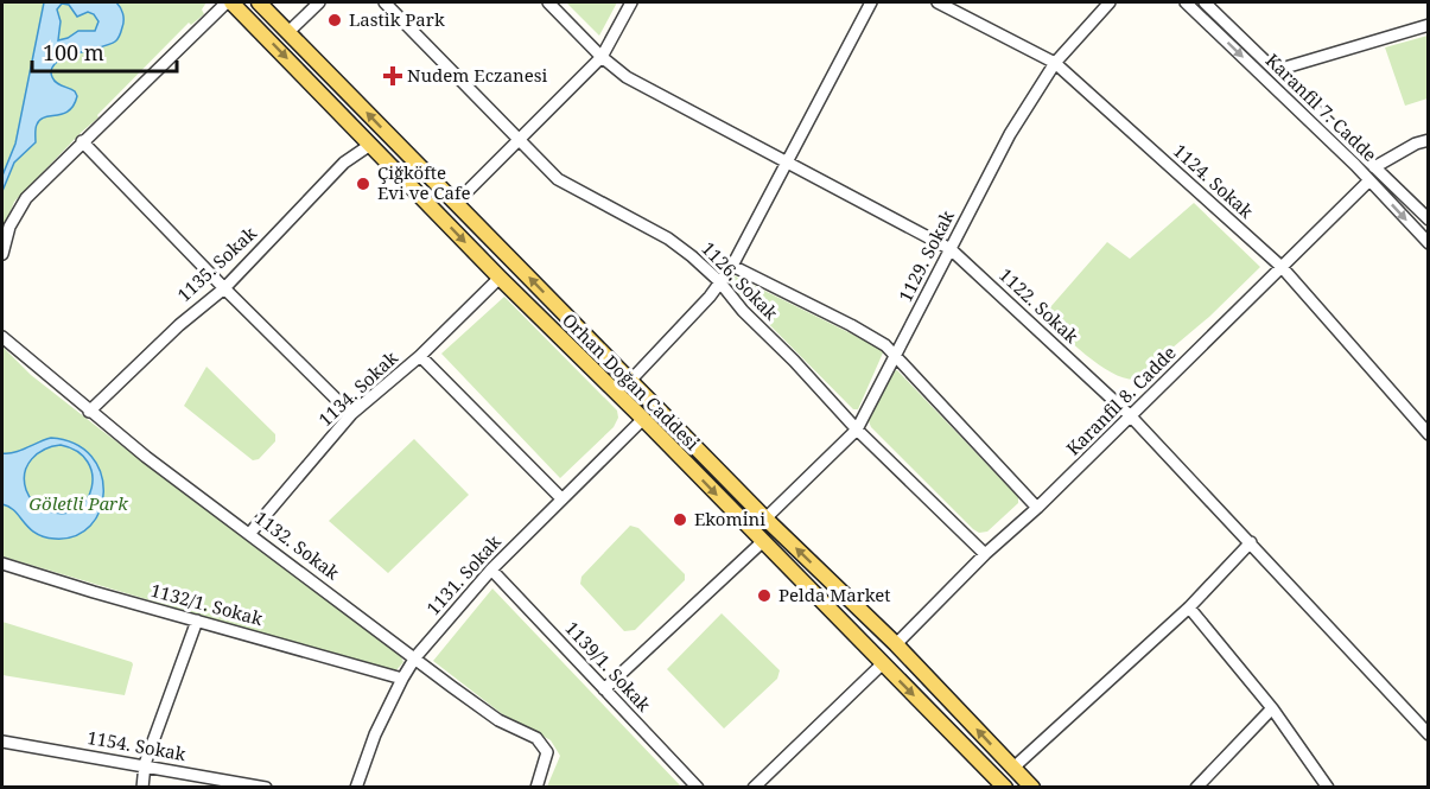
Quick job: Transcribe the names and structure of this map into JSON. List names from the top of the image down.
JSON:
{
  "streets": {
    "main road": ["Orhan Doğan Caddesi"],
    "street": [
      "Karanfil 7. Cadde",
      "1124. Sokak",
      "1129. Sokak",
      "1135. Sokak",
      "1126. Sokak",
      "1122. Sokak",
      "1134. Sokak",
      "Karanfil 8. Cadde",
      "1132. Sokak",
      "1131. Sokak",
      "1132/1. Sokak",
      "1139/1. Sokak",
      "1154. Sokak"
    ]
  },
  "crossings": [
    ["Karanfil 7. Cadde", "Karanfil 8. Cadde"],
    ["1124. Sokak", "1129. Sokak"],
    ["1124. Sokak", "Karanfil 8. Cadde"],
    ["1129. Sokak", "1126. Sokak"],
    ["1129. Sokak", "1122. Sokak"],
    ["1135. Sokak", "Orhan Doğan Caddesi"],
    ["1135. Sokak", "1132. Sokak"],
    ["1126. Sokak", "Karanfil 8. Cadde"],
    ["1122. Sokak", "Karanfil 8. Cadde"],
    ["Orhan Doğan Caddesi", "1134. Sokak"],
    ["Orhan Doğan Caddesi", "1131. Sokak"],
    ["1134. Sokak", "1132. Sokak"],
    ["1132. Sokak", "1131. Sokak"],
    ["1131. Sokak", "1132/1. Sokak"],
    ["1131. Sokak", "1139/1. Sokak"]
  ],
  "parks": ["Göletli Park"],
  "places": {
    "other": [
      "Lastik Park",
      "Çiğköfte Evi ve Cafe",
      "Ekomini",
      "Pelda Market"
    ],
    "health": ["Nudem Eczanesi"]
  },
  "scale_bar": "100 m"
}
